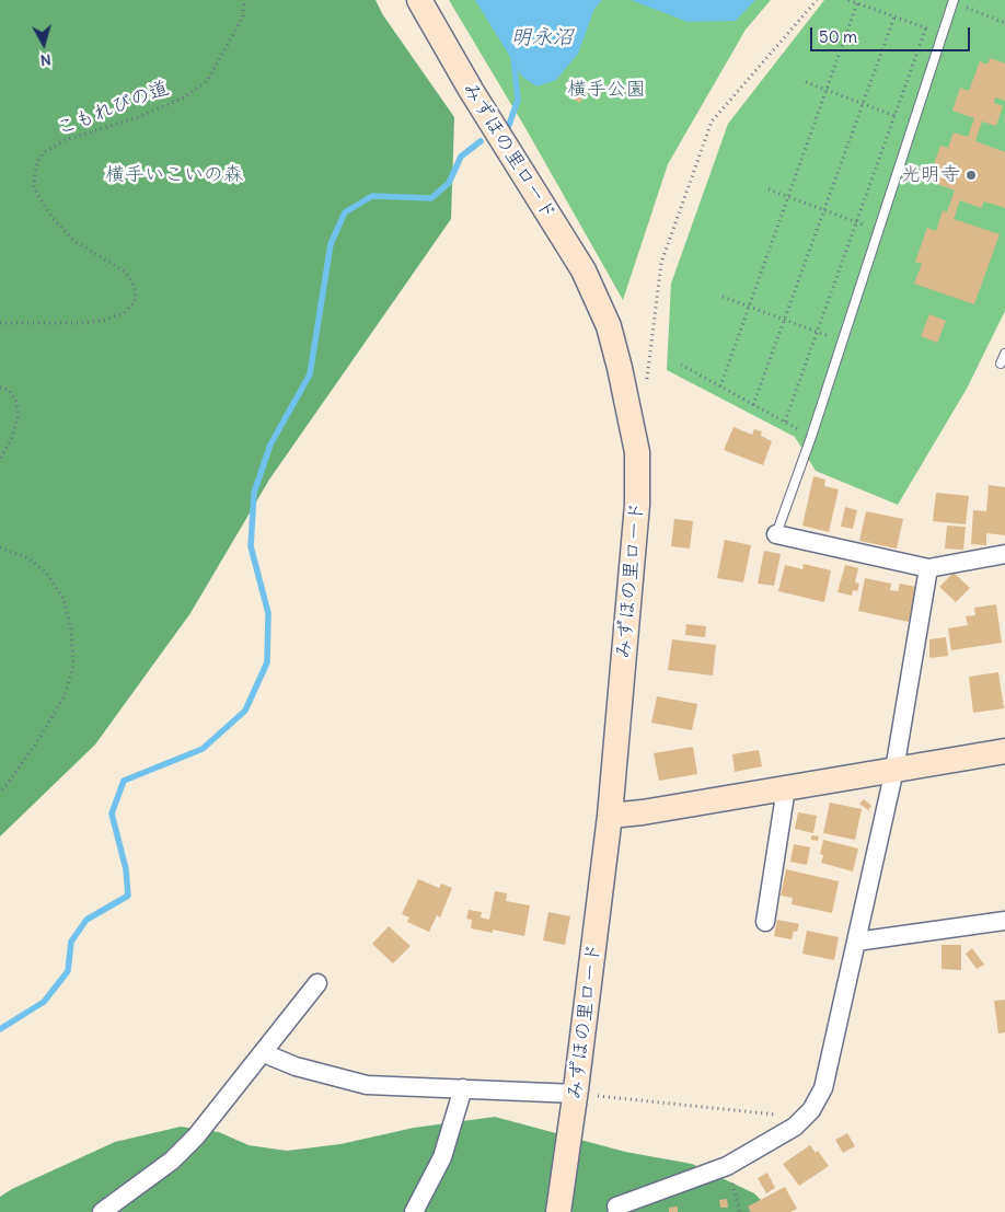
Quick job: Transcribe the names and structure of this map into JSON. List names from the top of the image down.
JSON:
{
  "streets": {
    "street": ["みずほの里ロード"],
    "path": ["こもれびの道"]
  },
  "water": ["明永沼"],
  "parks": ["横手公園", "横手いこいの森"],
  "places": ["光明寺"],
  "scale_bar": "50 m",
  "north": "bottom"
}
